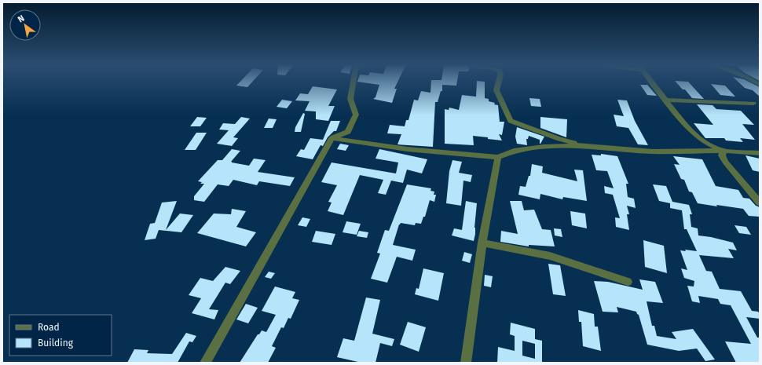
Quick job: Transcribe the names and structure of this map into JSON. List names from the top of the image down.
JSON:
{
  "legend": ["Road", "Building"],
  "north": "top left"
}
